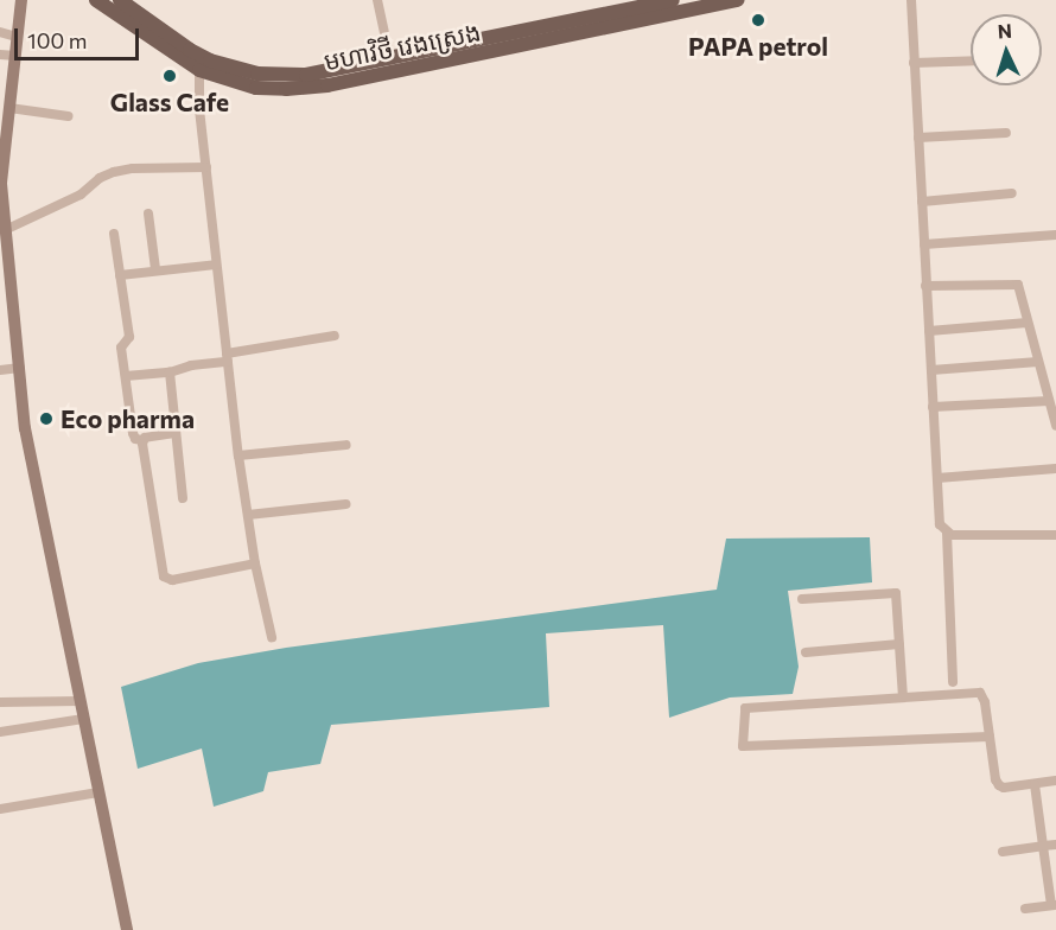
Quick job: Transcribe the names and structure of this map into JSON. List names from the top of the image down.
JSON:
{
  "streets": {
    "main road": ["មហាវិថី វេងស្រេង"]
  },
  "places": ["PAPA petrol", "Glass Cafe", "Eco pharma"],
  "scale_bar": "100 m",
  "north": "top"
}
